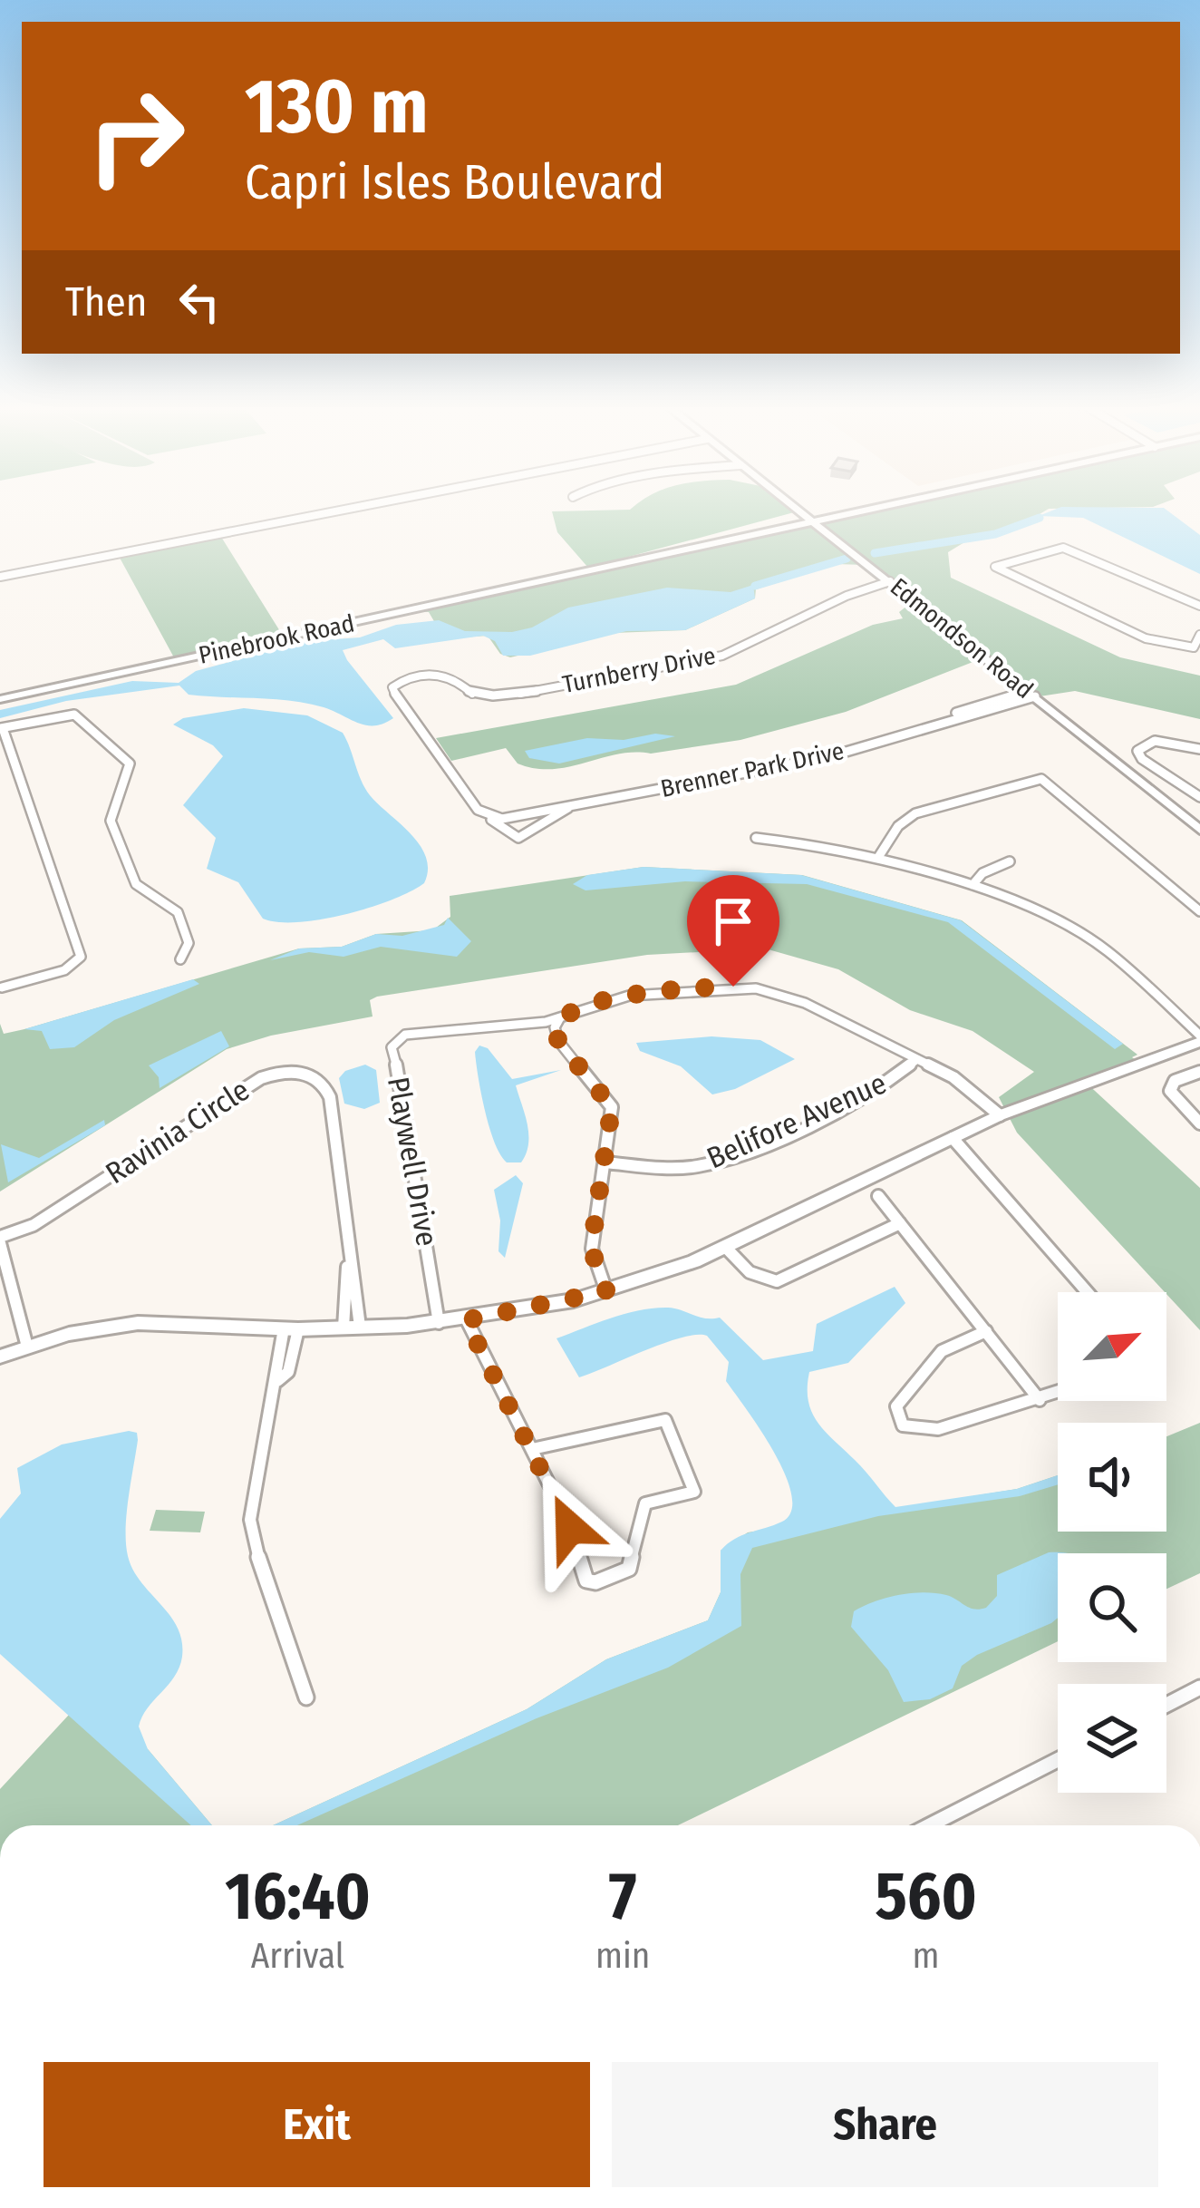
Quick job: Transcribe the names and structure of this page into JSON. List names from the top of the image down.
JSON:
{
  "streets": {
    "street": [
      "Edmondson Road",
      "Pinebrook Road",
      "Turnberry Drive",
      "Brenner Park Drive",
      "Belifore Avenue",
      "Ravinia Circle",
      "Playwell Drive"
    ]
  },
  "crossings": [
    ["Edmondson Road", "Pinebrook Road"],
    ["Edmondson Road", "Turnberry Drive"],
    ["Edmondson Road", "Brenner Park Drive"],
    ["Turnberry Drive", "Brenner Park Drive"]
  ],
  "north": "top right",
  "page": {
    "turn": ["130 m", "Capri Isles Boulevard"],
    "then": "Then",
    "eta": [
      "16:40",
      "Arrival",
      "7",
      "min",
      "560",
      "m"
    ],
    "buttons": ["Exit", "Share"]
  }
}
